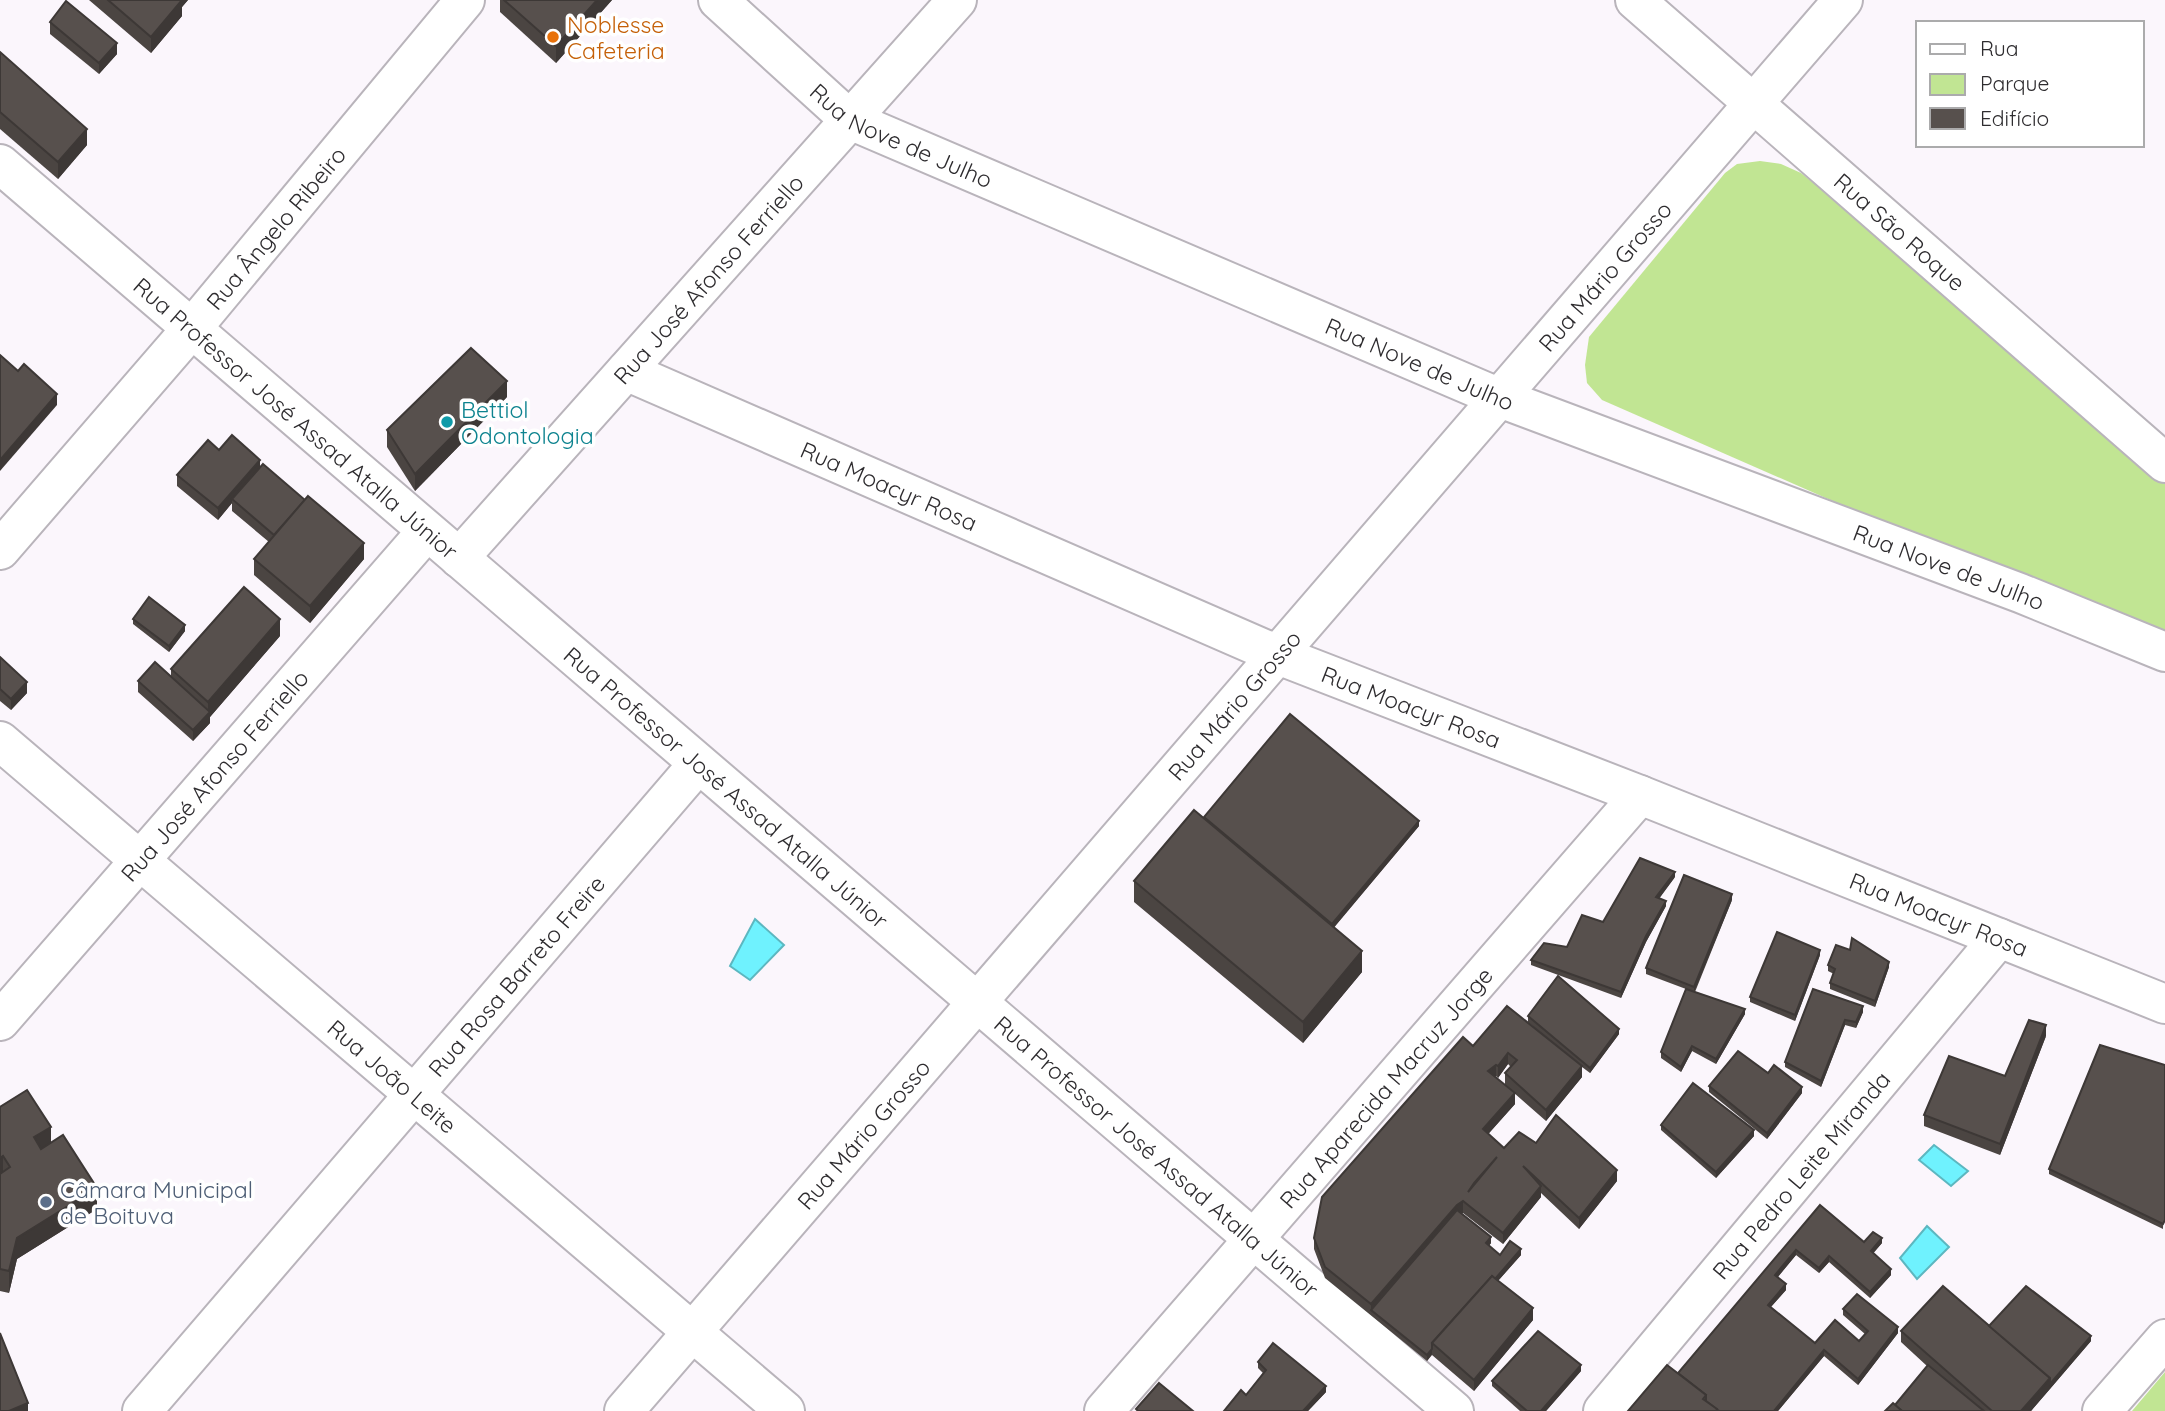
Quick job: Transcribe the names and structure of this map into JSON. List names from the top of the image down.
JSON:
{
  "streets": {
    "street": [
      "Rua Nove de Julho",
      "Rua Ângelo Ribeiro",
      "Rua São Roque",
      "Rua Mário Grosso",
      "Rua José Afonso Ferriello",
      "Rua Professor José Assad Atalla Júnior",
      "Rua Moacyr Rosa",
      "Rua Rosa Barreto Freire",
      "Rua João Leite",
      "Rua Aparecida Macruz Jorge",
      "Rua Pedro Leite Miranda"
    ]
  },
  "crossings": [
    ["Rua Nove de Julho", "Rua Mário Grosso"],
    ["Rua Nove de Julho", "Rua José Afonso Ferriello"],
    ["Rua Ângelo Ribeiro", "Rua Professor José Assad Atalla Júnior"],
    ["Rua São Roque", "Rua Mário Grosso"],
    ["Rua Mário Grosso", "Rua Professor José Assad Atalla Júnior"],
    ["Rua Mário Grosso", "Rua Moacyr Rosa"],
    ["Rua Mário Grosso", "Rua João Leite"],
    ["Rua José Afonso Ferriello", "Rua Professor José Assad Atalla Júnior"],
    ["Rua José Afonso Ferriello", "Rua Moacyr Rosa"],
    ["Rua José Afonso Ferriello", "Rua João Leite"],
    ["Rua Professor José Assad Atalla Júnior", "Rua Rosa Barreto Freire"],
    ["Rua Professor José Assad Atalla Júnior", "Rua Aparecida Macruz Jorge"],
    ["Rua Moacyr Rosa", "Rua Aparecida Macruz Jorge"],
    ["Rua Moacyr Rosa", "Rua Pedro Leite Miranda"],
    ["Rua Rosa Barreto Freire", "Rua João Leite"]
  ],
  "places": ["Noblesse Cafeteria", "Bettiol Odontologia", "Câmara Municipal de Boituva"],
  "legend": ["Rua", "Parque", "Edifício"]
}
